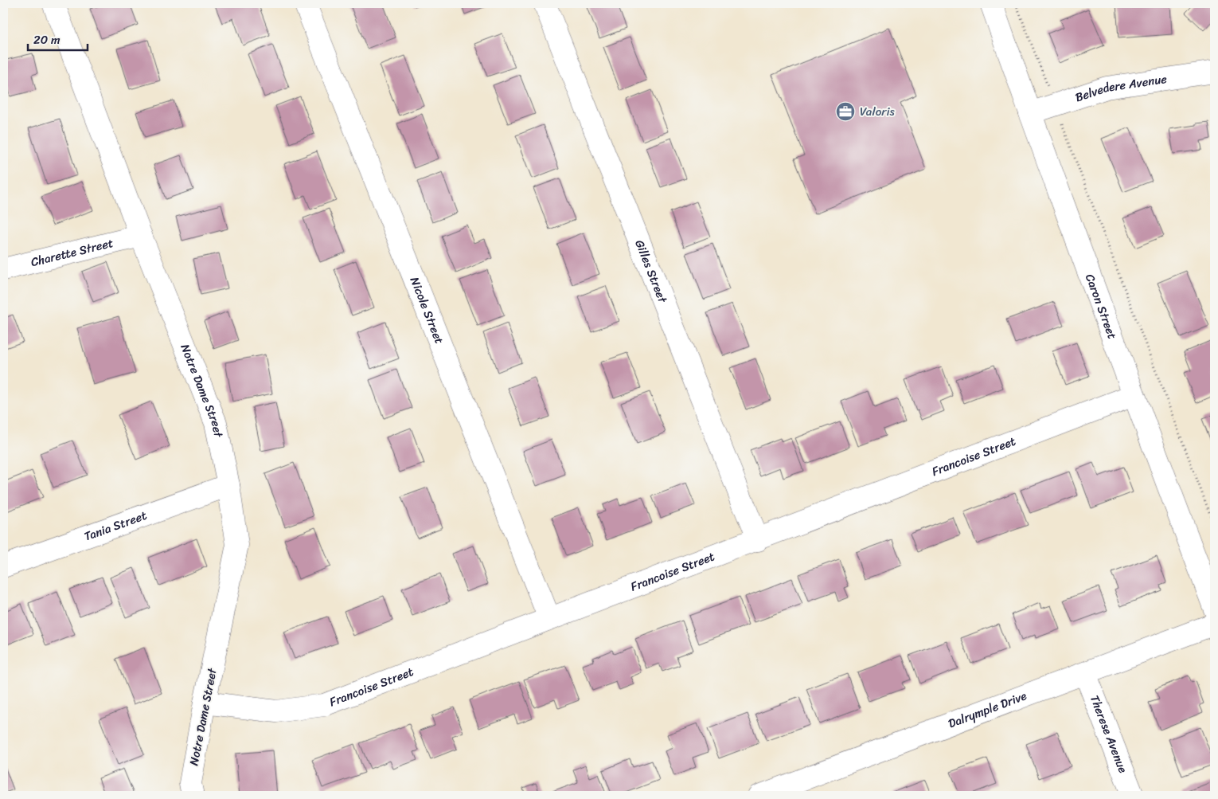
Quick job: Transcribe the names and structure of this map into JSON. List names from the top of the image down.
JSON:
{
  "streets": {
    "street": [
      "Belvedere Avenue",
      "Charette Street",
      "Gilles Street",
      "Caron Street",
      "Nicole Street",
      "Notre Dame Street",
      "Francoise Street",
      "Tania Street",
      "Dalrymple Drive",
      "Therese Avenue"
    ]
  },
  "crossings": [
    ["Belvedere Avenue", "Caron Street"],
    ["Charette Street", "Notre Dame Street"],
    ["Gilles Street", "Francoise Street"],
    ["Caron Street", "Francoise Street"],
    ["Nicole Street", "Francoise Street"],
    ["Notre Dame Street", "Francoise Street"],
    ["Notre Dame Street", "Tania Street"],
    ["Dalrymple Drive", "Therese Avenue"]
  ],
  "places": {
    "office": ["Valoris"]
  },
  "scale_bar": "20 m"
}
